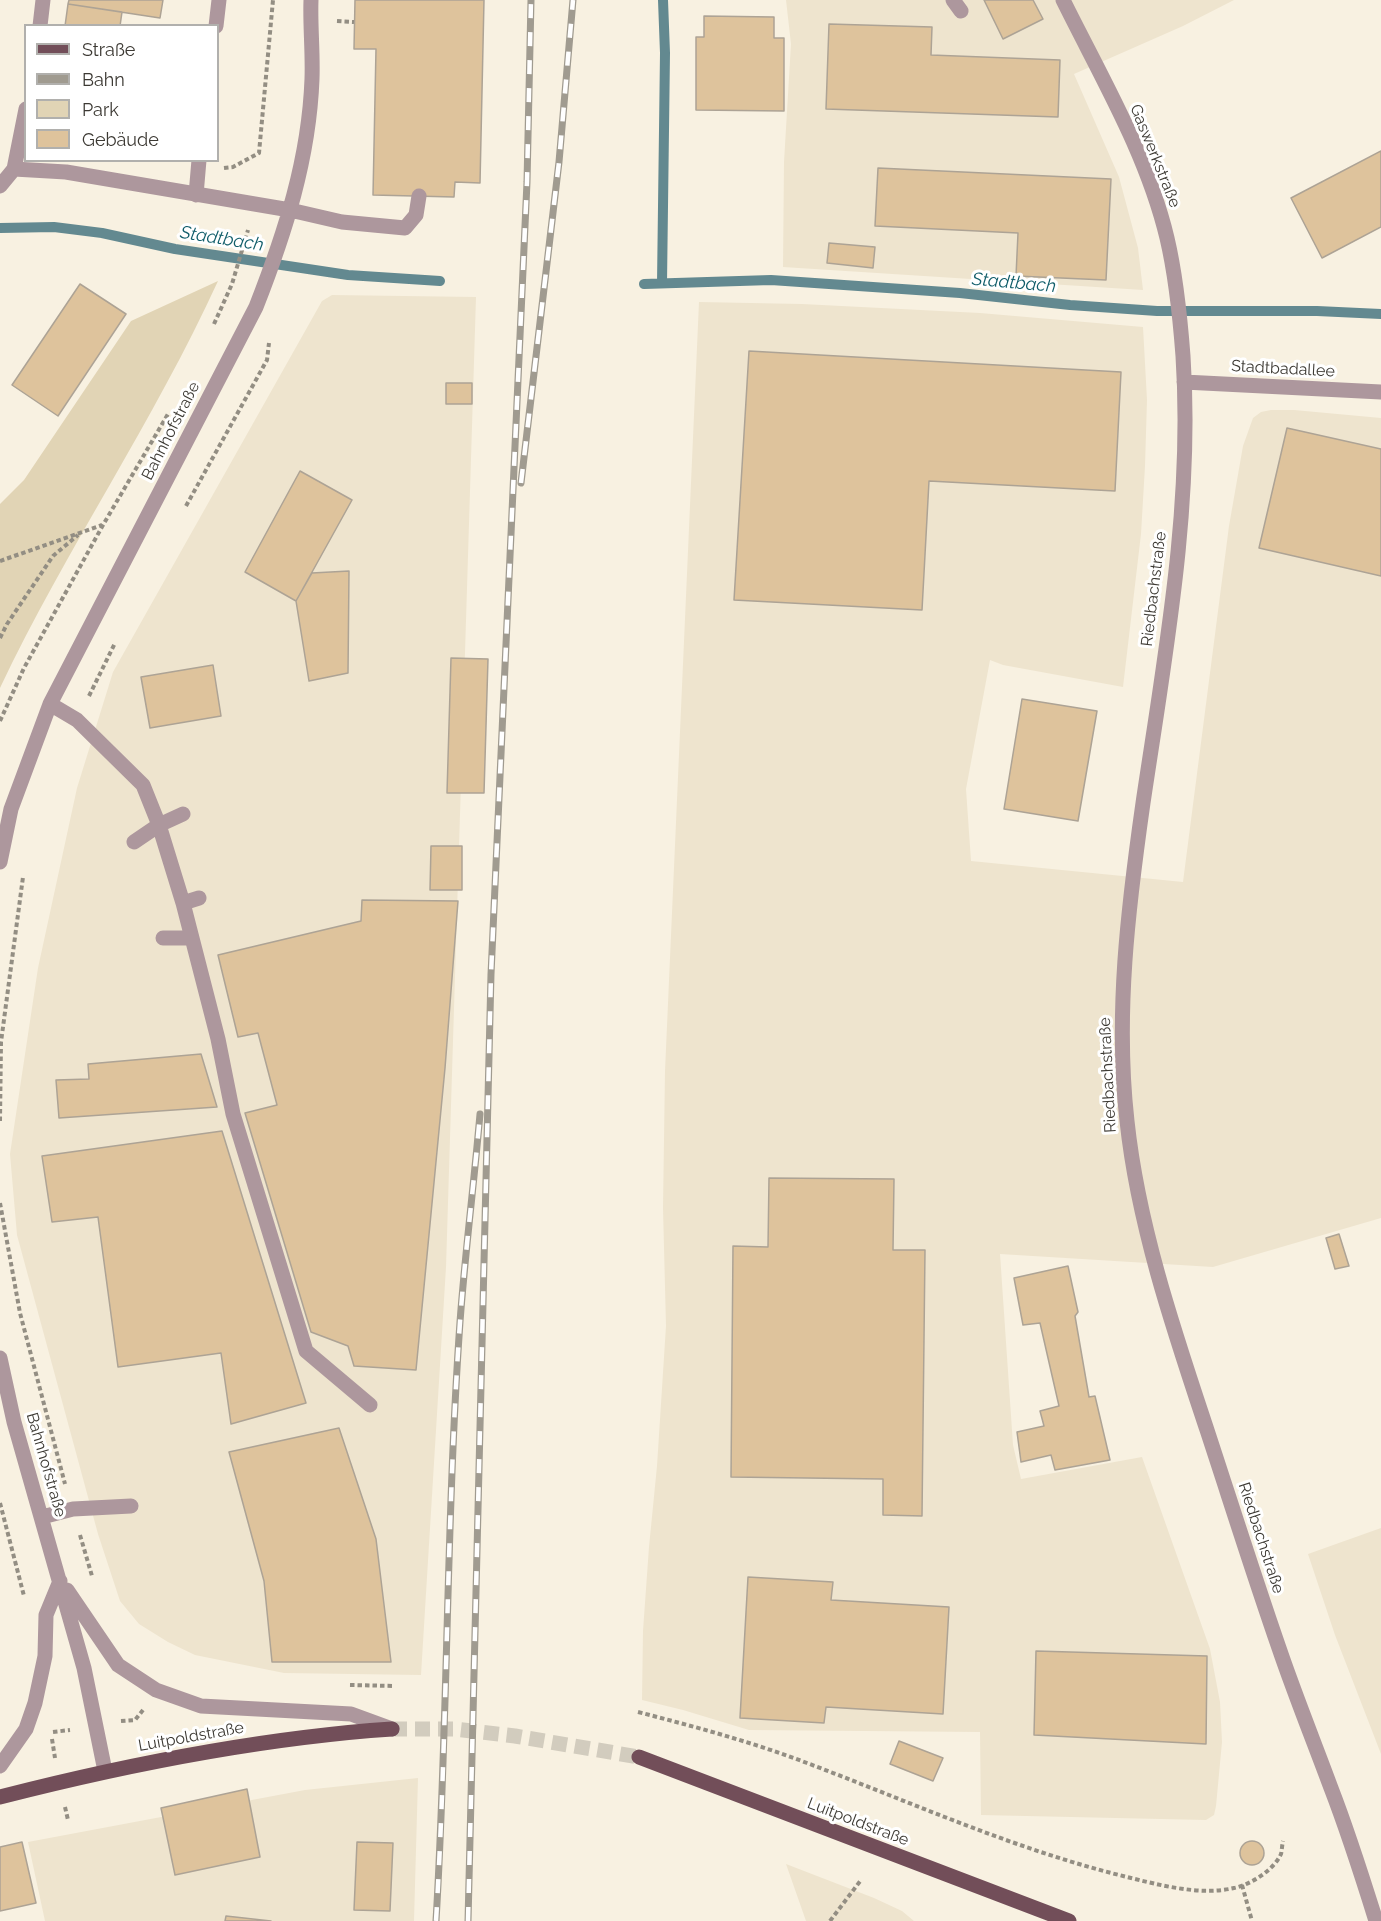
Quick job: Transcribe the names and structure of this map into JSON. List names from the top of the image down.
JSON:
{
  "streets": {
    "main road": ["Luitpoldstraße"],
    "street": [
      "Gaswerkstraße",
      "Stadtbadallee",
      "Bahnhofstraße",
      "Riedbachstraße"
    ]
  },
  "crossings": [
    ["Gaswerkstraße", "Riedbachstraße"],
    ["Stadtbadallee", "Riedbachstraße"],
    ["Bahnhofstraße", "Luitpoldstraße"]
  ],
  "water": ["Stadtbach"],
  "legend": [
    "Straße",
    "Bahn",
    "Park",
    "Gebäude"
  ]
}
